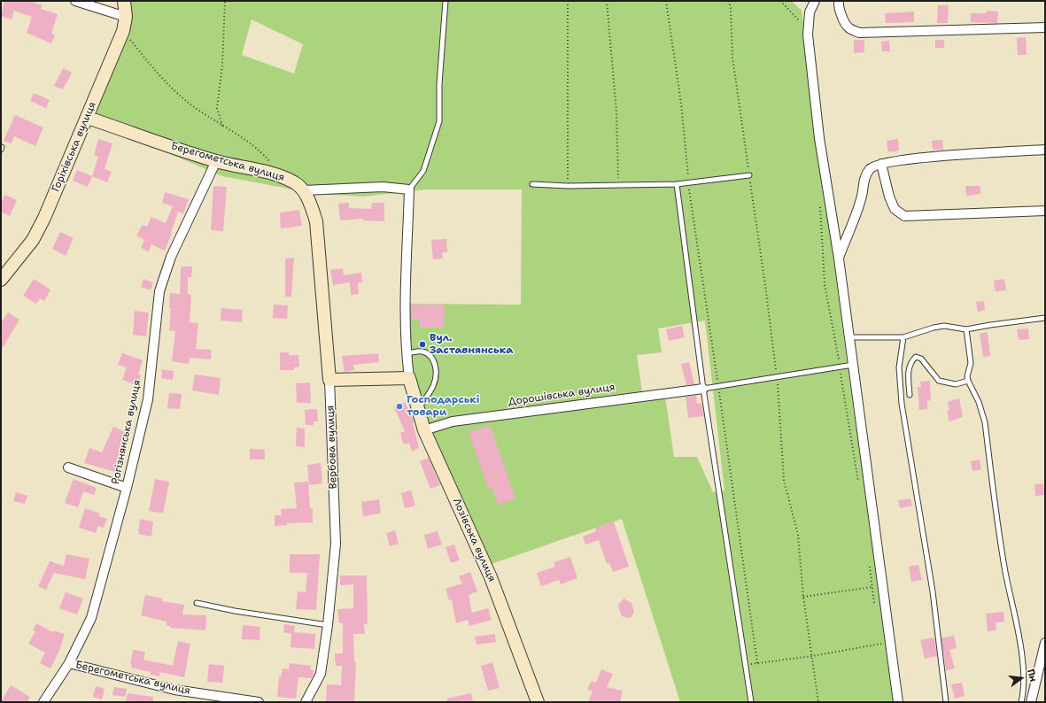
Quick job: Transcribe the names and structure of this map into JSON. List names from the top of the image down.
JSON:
{
  "streets": {
    "street": [
      "Горіхівська вулиця",
      "Берегометська вулиця",
      "Дорошівська вулиця",
      "Рогізнянська вулиця",
      "Вербова вулиця",
      "Лозівська вулиця"
    ]
  },
  "crossings": [
    ["Горіхівська вулиця", "Берегометська вулиця"],
    ["Берегометська вулиця", "Рогізнянська вулиця"],
    ["Берегометська вулиця", "Вербова вулиця"],
    ["Дорошівська вулиця", "Лозівська вулиця"]
  ],
  "places": ["Вул. Заставнянська", "Господарські товари"],
  "north": "right"
}
